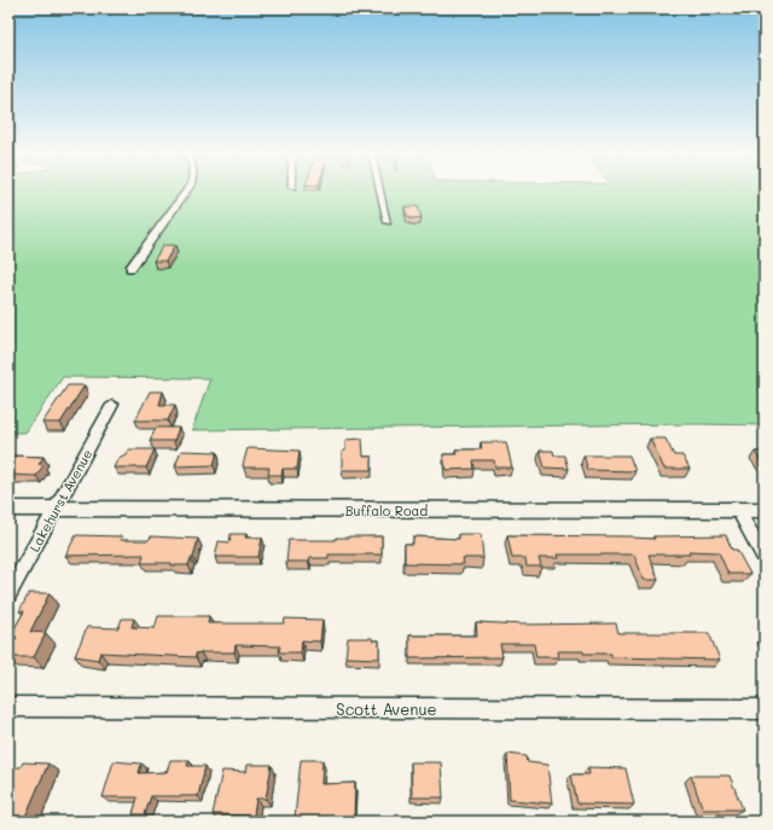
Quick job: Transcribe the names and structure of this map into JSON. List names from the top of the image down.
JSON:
{
  "streets": {
    "street": ["Lakehurst Avenue", "Buffalo Road", "Scott Avenue"]
  },
  "crossings": [
    ["Lakehurst Avenue", "Buffalo Road"]
  ]
}
